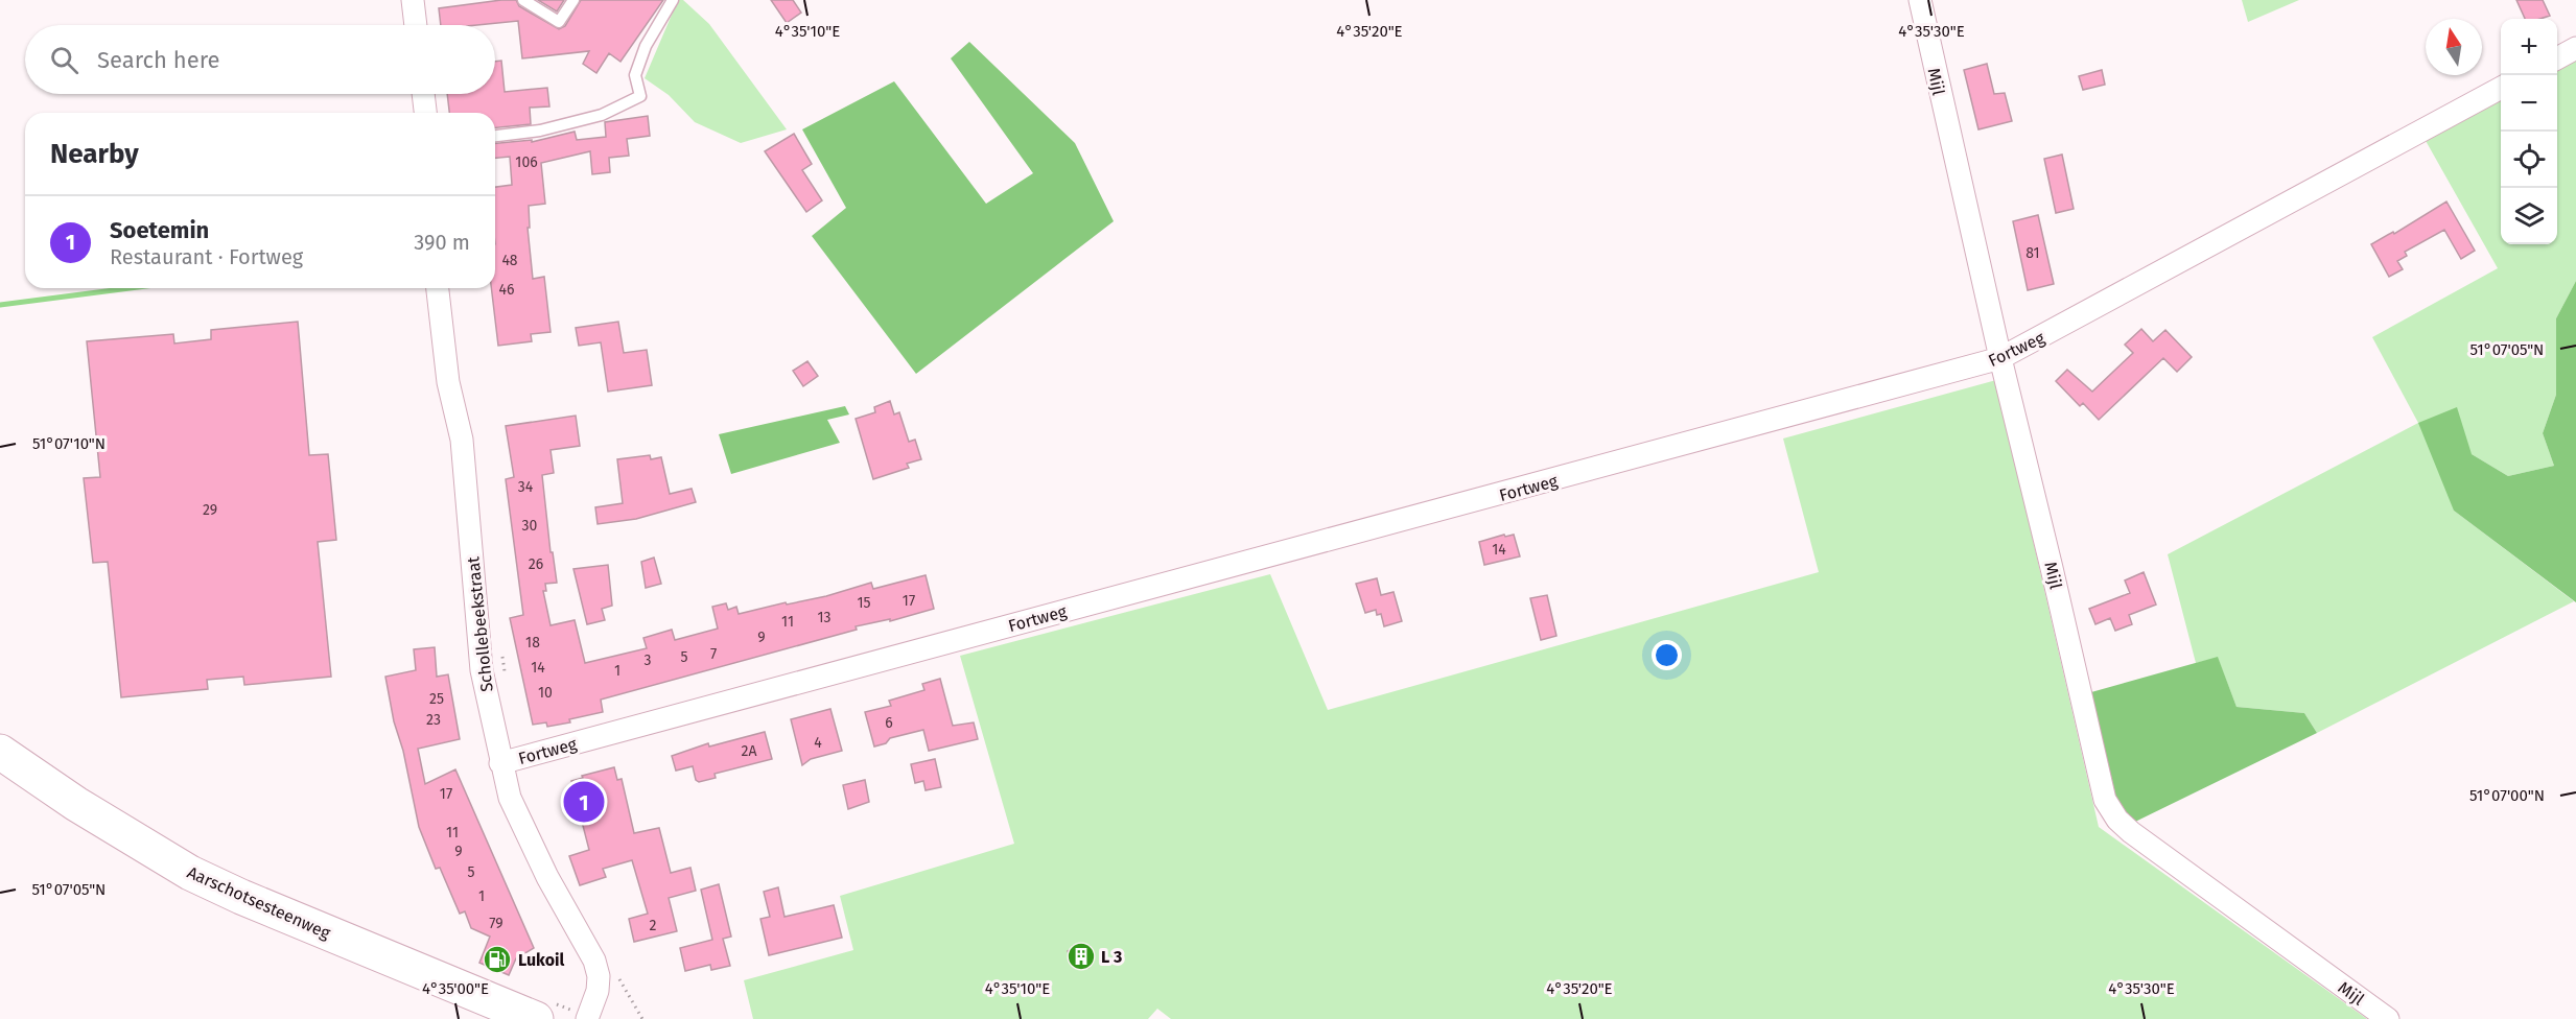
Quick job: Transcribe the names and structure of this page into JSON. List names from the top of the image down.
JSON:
{
  "streets": {
    "main road": ["Aarschotsesteenweg"],
    "street": ["Mijl", "Fortweg", "Schollebeekstraat"]
  },
  "crossings": [
    ["Mijl", "Fortweg"],
    ["Fortweg", "Schollebeekstraat"]
  ],
  "places": {
    "building": ["L 3"],
    "fuel station": ["Lukoil"]
  },
  "house_numbers": [
    "106",
    "81",
    "48",
    "46",
    "34",
    "29",
    "30",
    "14",
    "26",
    "17",
    "15",
    "13",
    "11",
    "9",
    "18",
    "7",
    "5",
    "3",
    "14",
    "1",
    "10",
    "25",
    "23",
    "6",
    "4",
    "2A",
    "17",
    "11",
    "9",
    "5",
    "1",
    "79",
    "2"
  ],
  "north": "top",
  "page": {
    "map_buttons": ["+", "−"],
    "search": "Search here",
    "heading": "Nearby",
    "list": [
      {
        "mark": "1",
        "name": "Soetemin",
        "note": "Restaurant · Fortweg",
        "value": "390 m"
      }
    ],
    "pins": "1"
  },
  "coordinates": [
    "4°35'10\"E",
    "4°35'20\"E",
    "4°35'30\"E",
    "51°07'05\"N",
    "51°07'10\"N",
    "51°07'00\"N",
    "4°35'00\"E"
  ]
}
